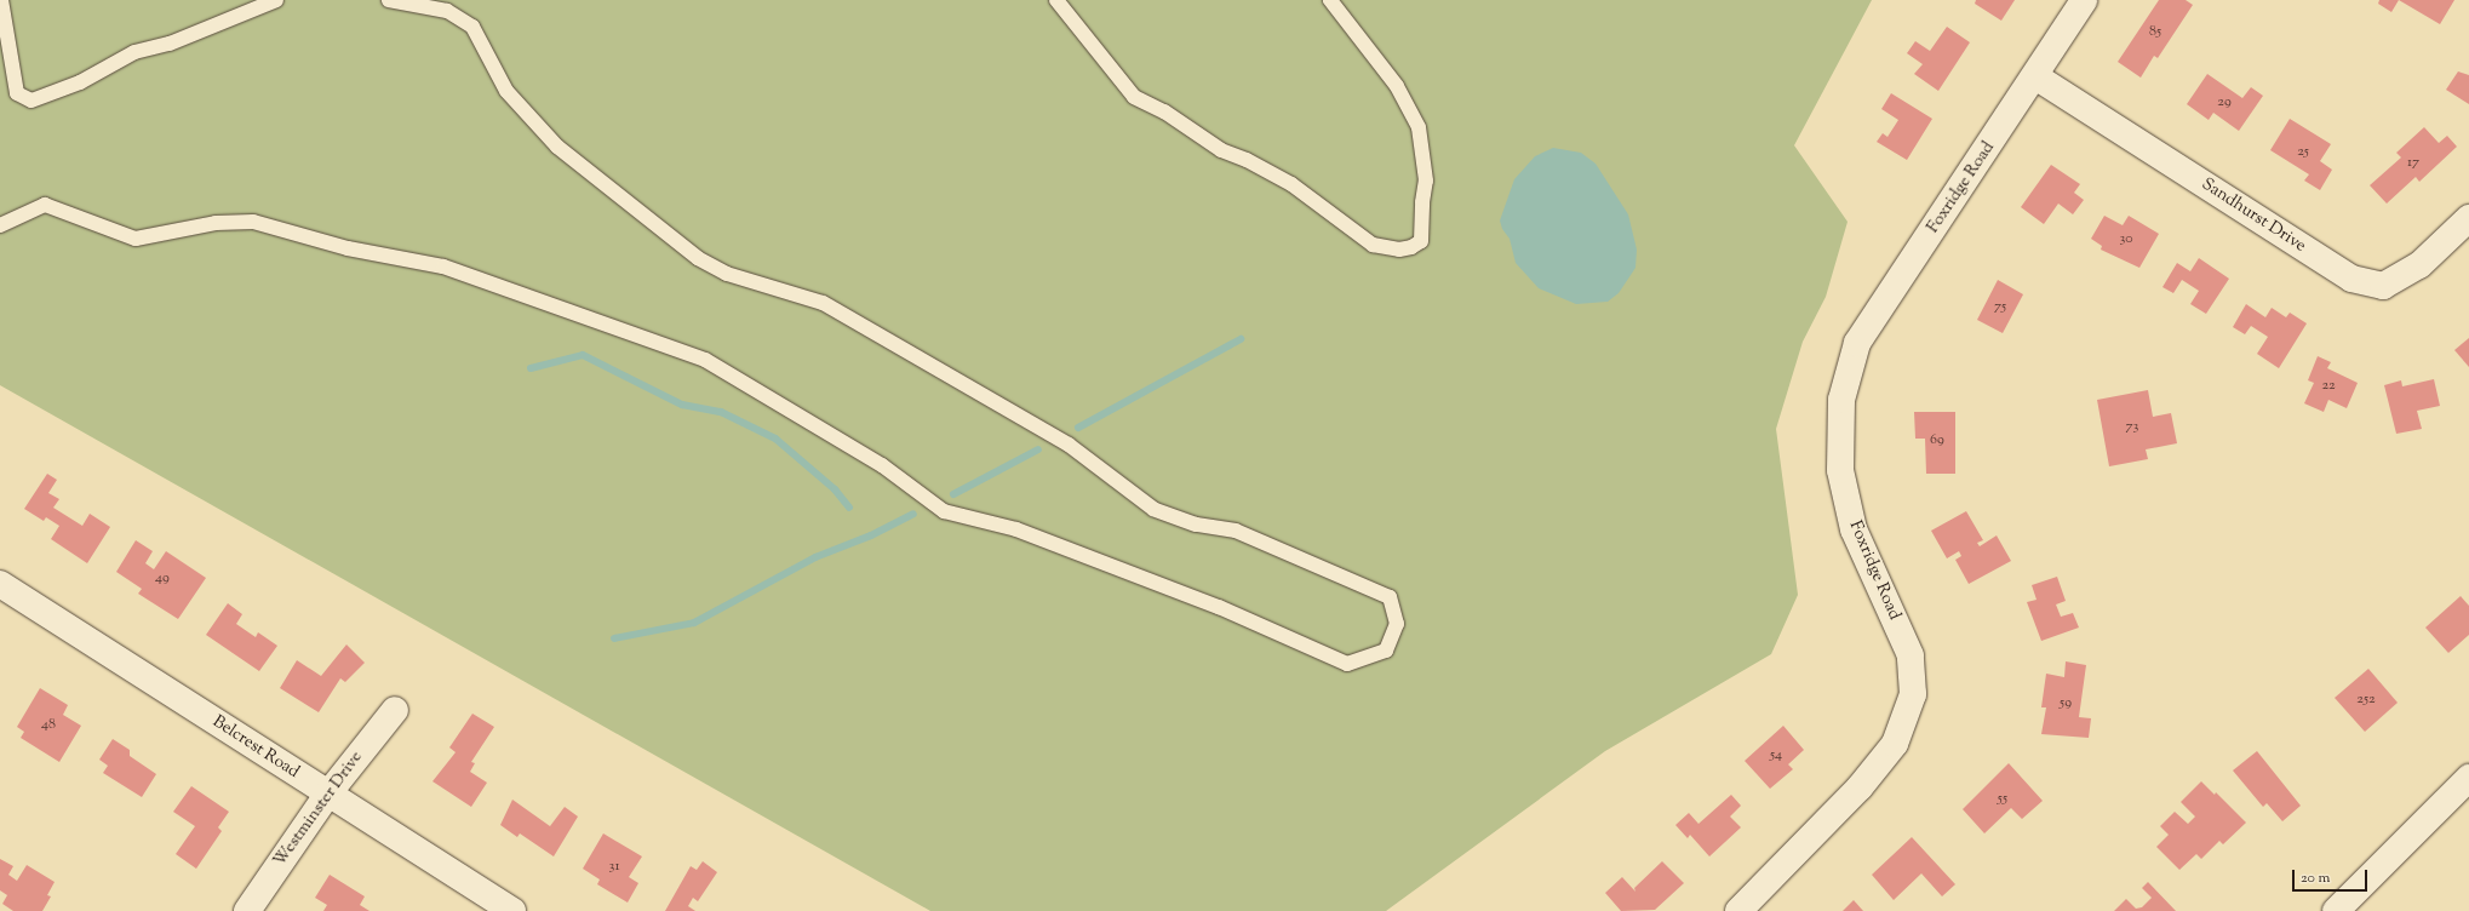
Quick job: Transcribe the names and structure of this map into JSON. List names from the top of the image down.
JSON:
{
  "streets": {
    "street": [
      "Foxridge Road",
      "Sandhurst Drive",
      "Belcrest Road",
      "Westminster Drive"
    ]
  },
  "crossings": [
    ["Foxridge Road", "Sandhurst Drive"],
    ["Belcrest Road", "Westminster Drive"]
  ],
  "house_numbers": [
    "85",
    "29",
    "25",
    "17",
    "30",
    "75",
    "22",
    "73",
    "69",
    "49",
    "252",
    "59",
    "48",
    "54",
    "55",
    "31"
  ],
  "scale_bar": "20 m"
}
